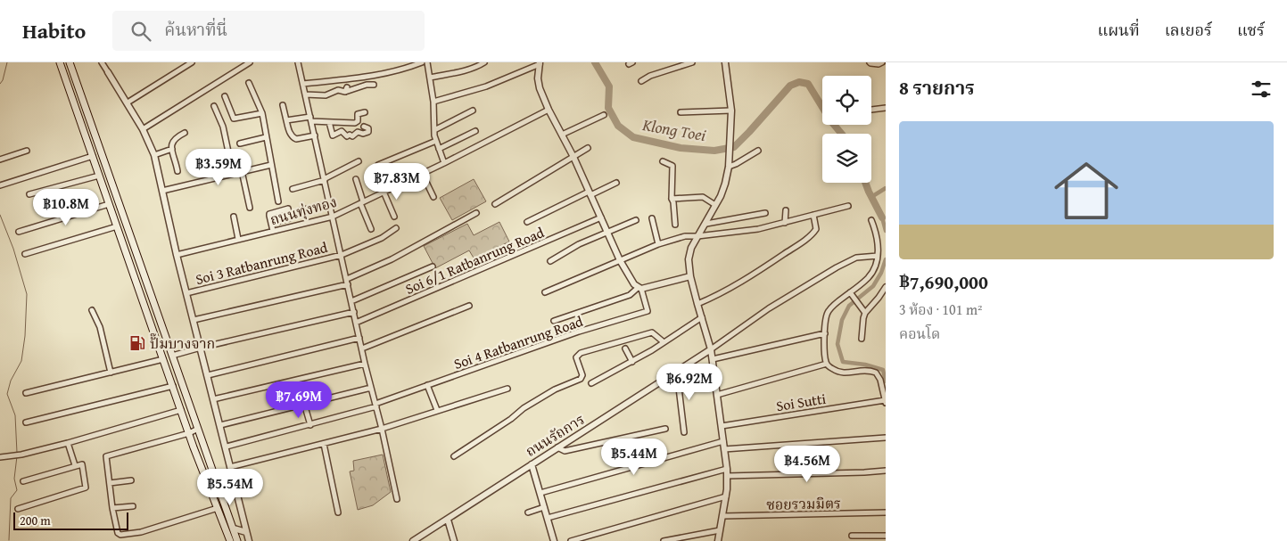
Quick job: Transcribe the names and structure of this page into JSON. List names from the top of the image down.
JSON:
{
  "streets": {
    "street": [
      "ถนนทุ่งทอง",
      "Soi 6/1 Ratbanrung Road",
      "Soi 3 Ratbanrung Road",
      "Soi 4 Ratbanrung Road",
      "Soi Sutti",
      "ถนนรัถการ",
      "ซอยรวมมิตร"
    ]
  },
  "water": ["Klong Toei"],
  "places": {
    "fuel station": ["ปั๊มบางจาก"]
  },
  "scale_bar": "200 m",
  "page": {
    "header": "Habito",
    "search": "ค้นหาที่นี่",
    "nav": ["แผนที่", "เลเยอร์", "แชร์"],
    "heading": "8 รายการ",
    "list": [
      {
        "name": "฿7,690,000",
        "note": "3 ห้อง · 101 m² · คอนโด"
      }
    ],
    "price": [
      "฿3.59M",
      "฿7.83M",
      "฿10.8M",
      "฿6.92M",
      "฿7.69M",
      "฿5.44M",
      "฿4.56M",
      "฿5.54M"
    ],
    "scale": "200 m"
  }
}
